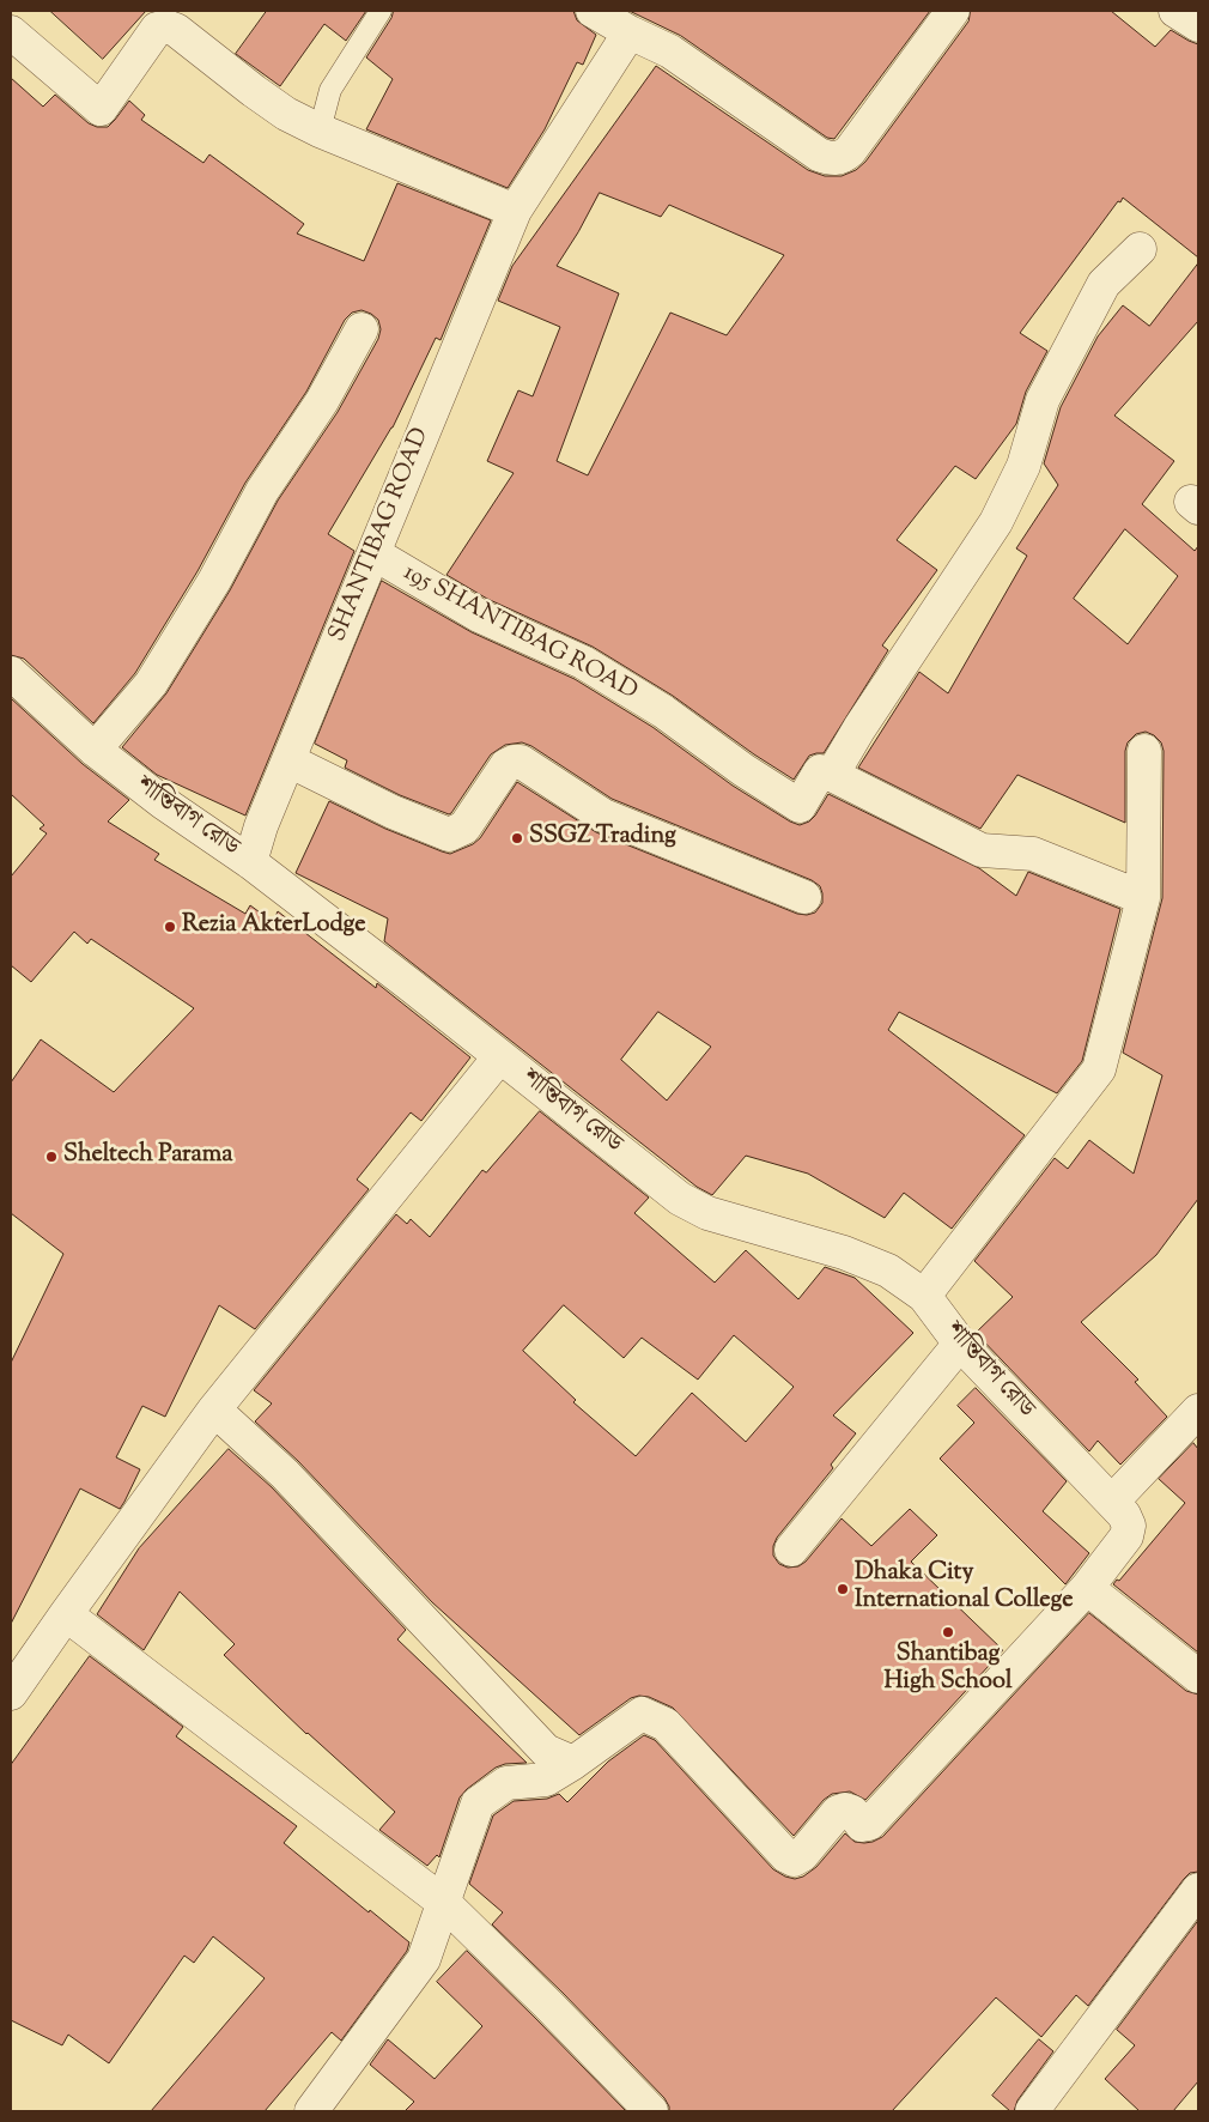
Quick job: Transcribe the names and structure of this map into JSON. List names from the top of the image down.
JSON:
{
  "streets": {
    "street": ["SHANTIBAG ROAD", "195 SHANTIBAG ROAD", "শান্তিবাগ রোড"]
  },
  "crossings": [
    ["SHANTIBAG ROAD", "195 SHANTIBAG ROAD"],
    ["SHANTIBAG ROAD", "শান্তিবাগ রোড"]
  ],
  "places": [
    "SSGZ Trading",
    "Rezia AkterLodge",
    "Sheltech Parama",
    "Dhaka City International College",
    "Shantibag High School"
  ]
}
